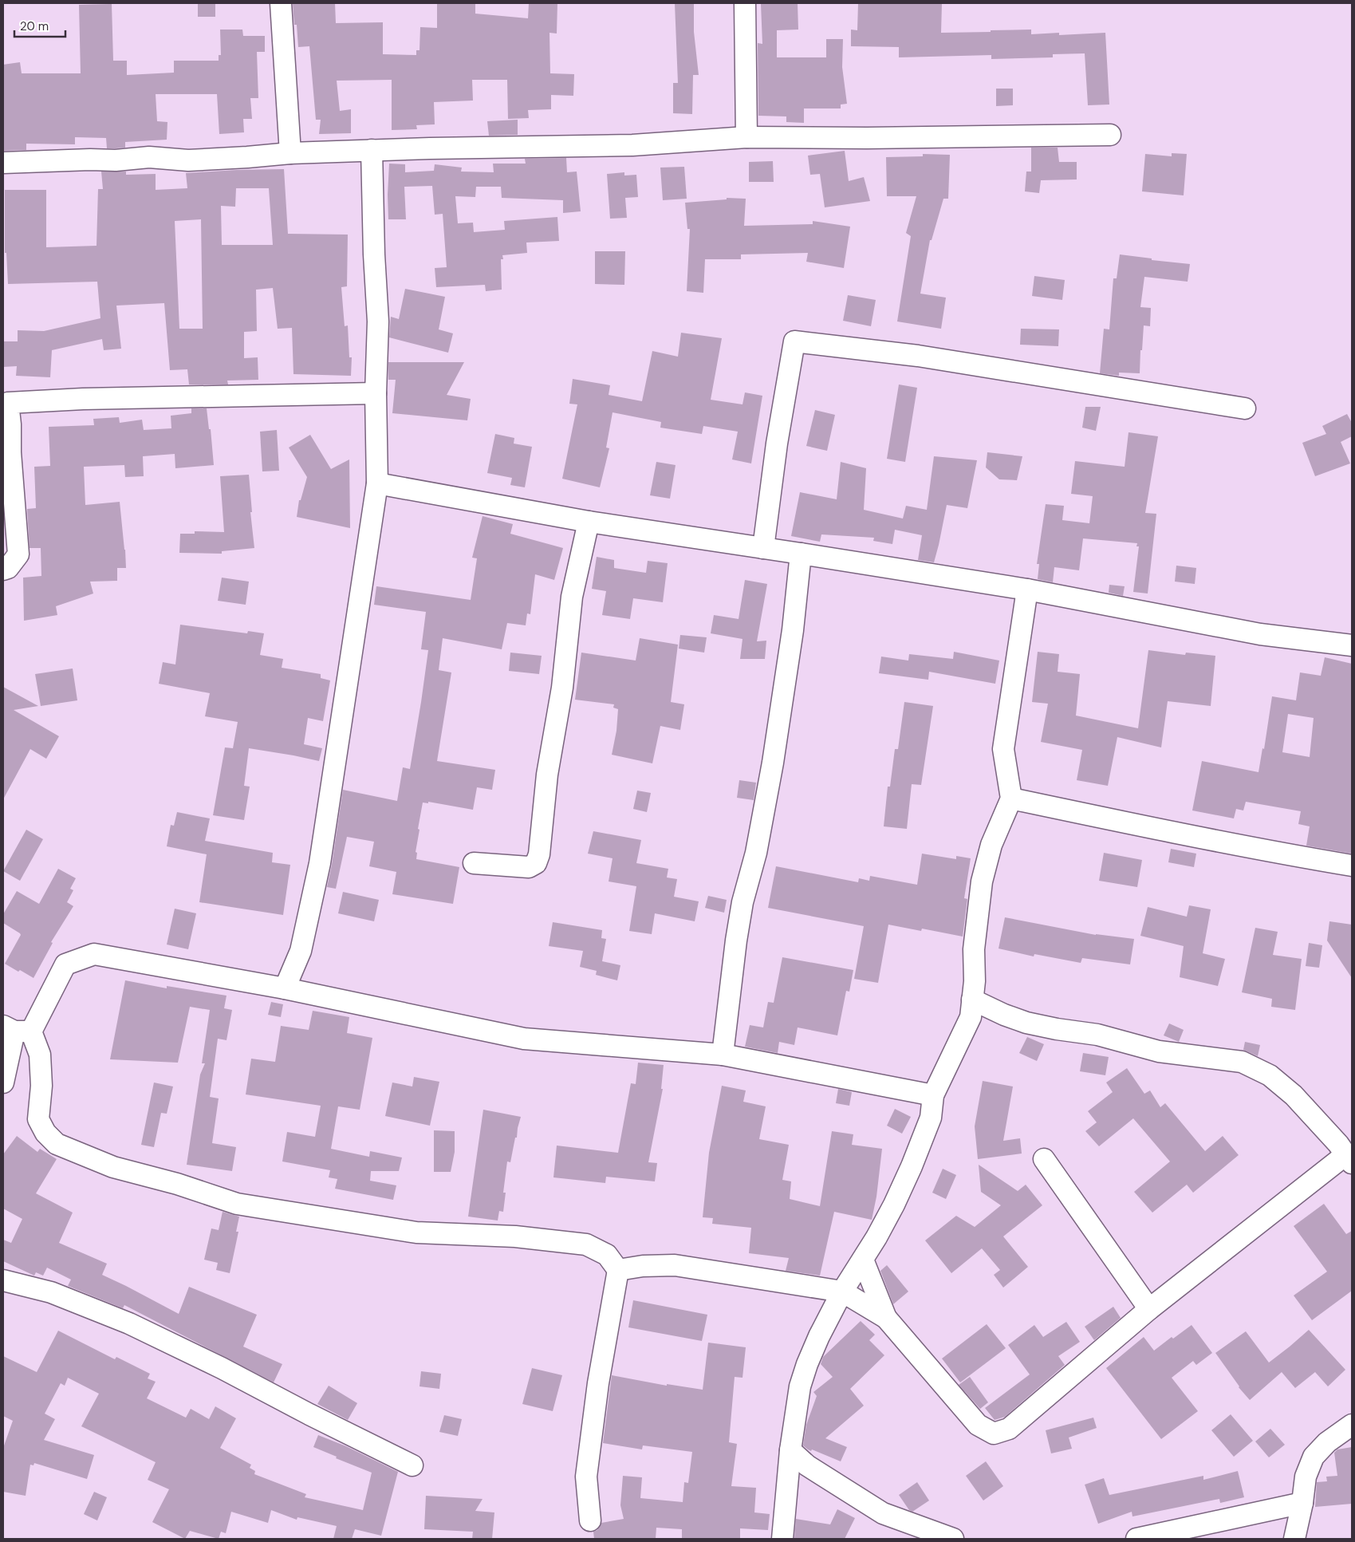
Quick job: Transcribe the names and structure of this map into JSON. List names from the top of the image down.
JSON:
{
  "scale_bar": "20 m"
}
